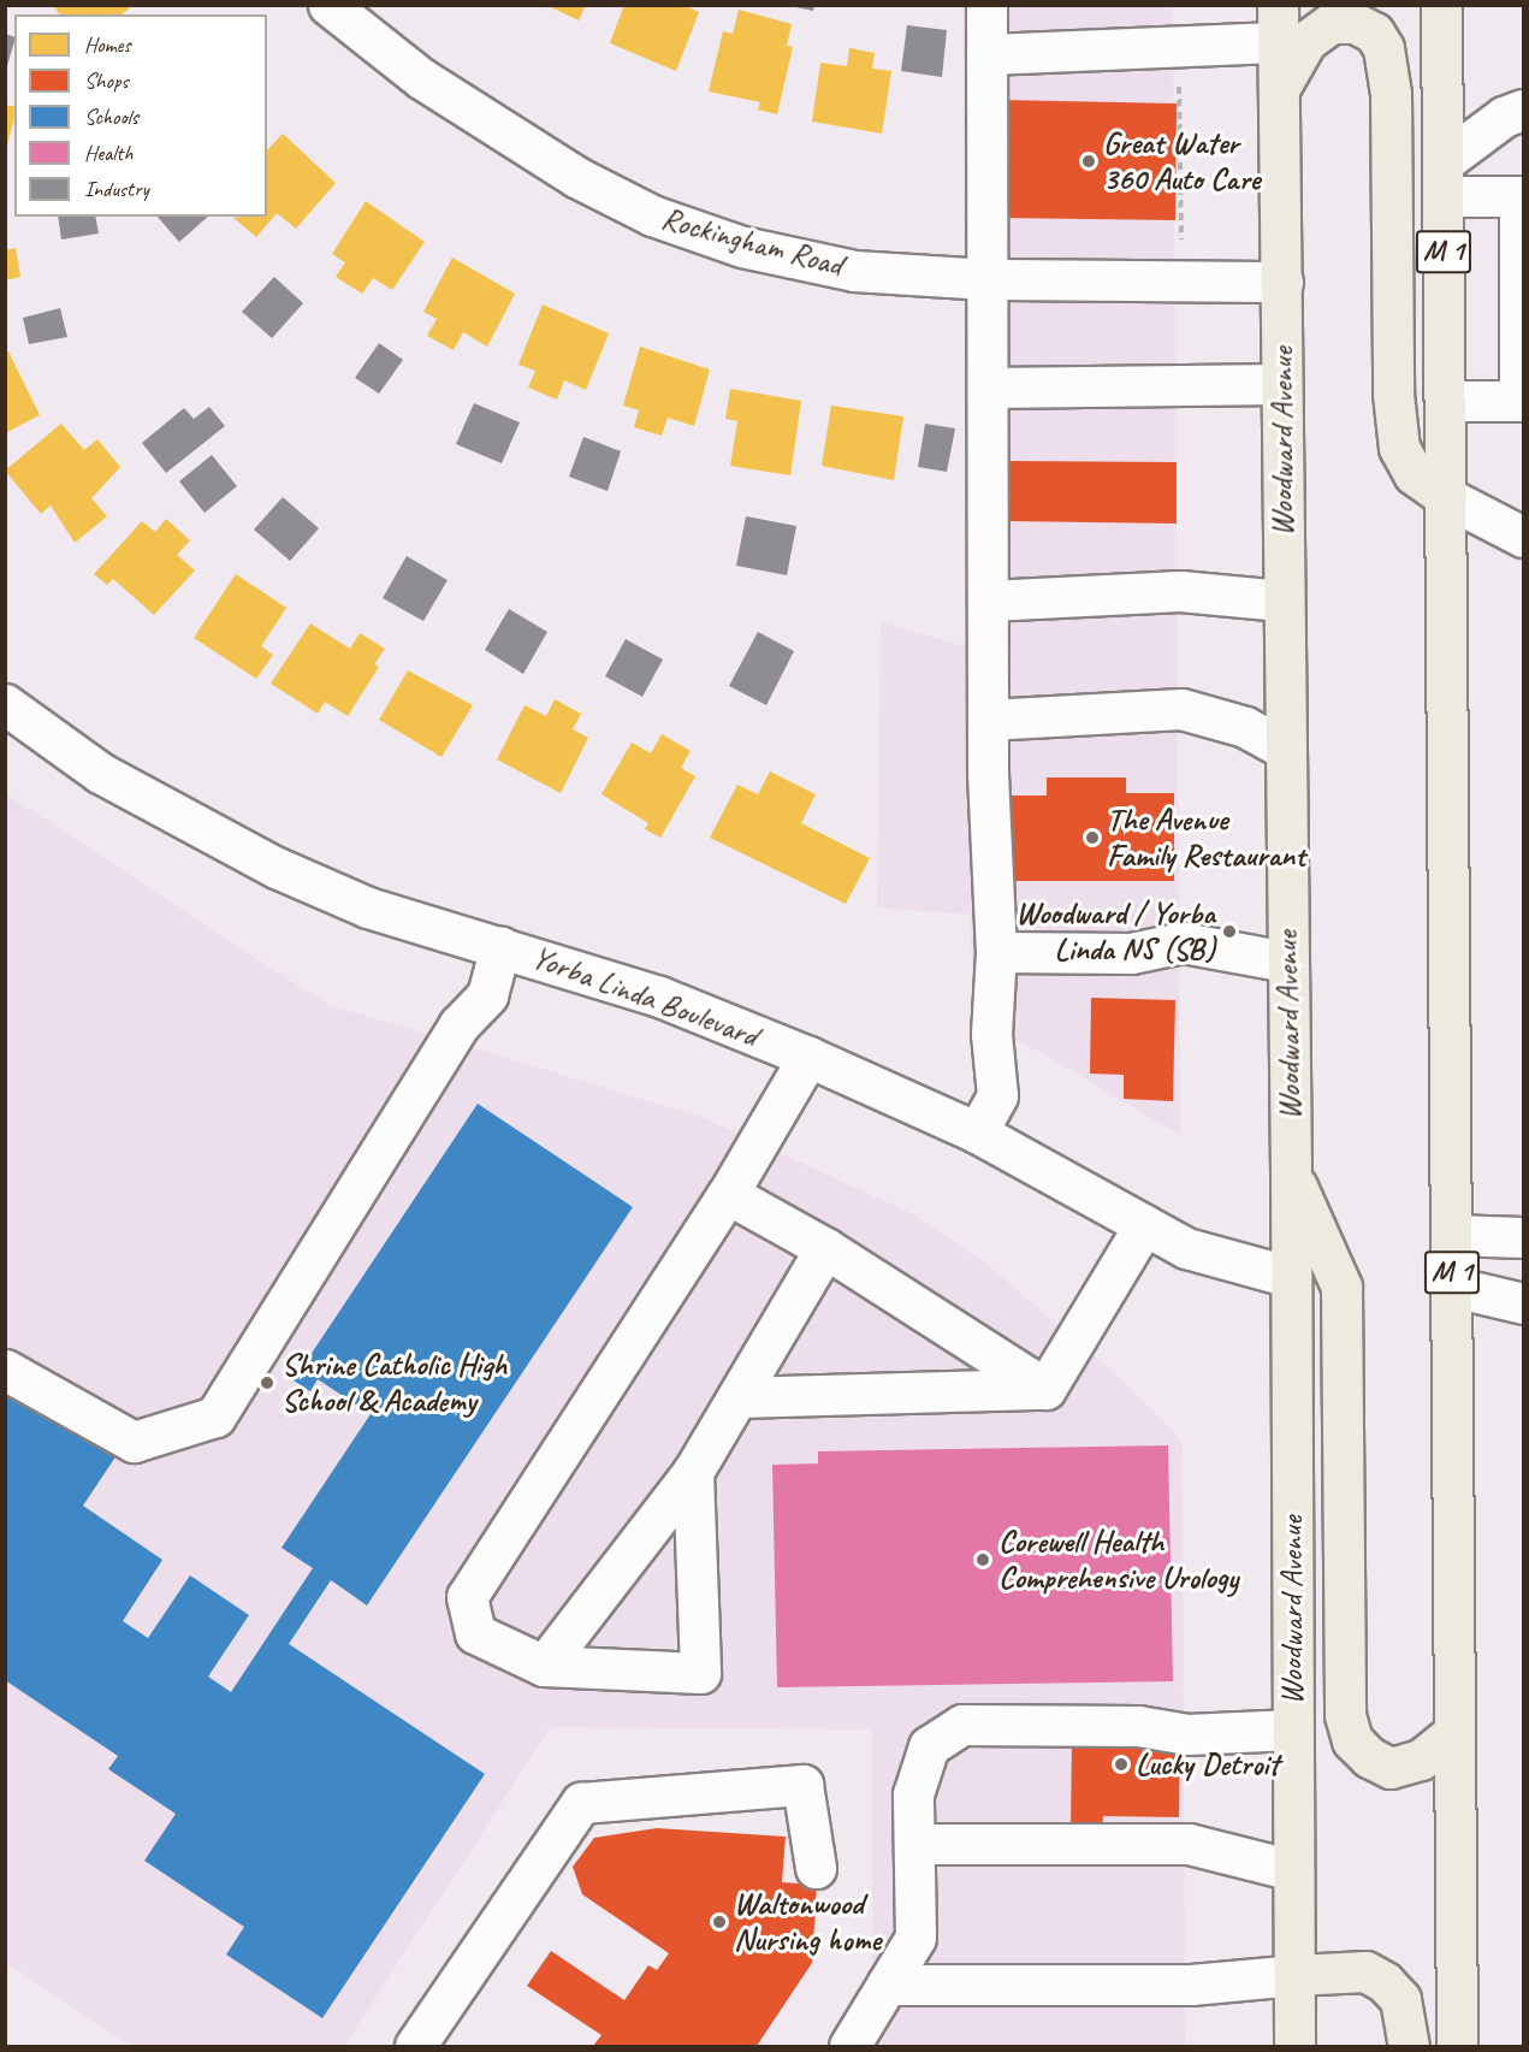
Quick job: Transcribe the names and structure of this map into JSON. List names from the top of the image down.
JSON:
{
  "streets": {
    "main road": ["M 1", "Woodward Avenue"],
    "street": ["Rockingham Road", "Yorba Linda Boulevard"]
  },
  "crossings": [
    ["Rockingham Road", "Woodward Avenue"],
    ["Woodward Avenue", "Yorba Linda Boulevard"]
  ],
  "places": [
    "Great Water 360 Auto Care",
    "The Avenue Family Restaurant",
    "Woodward / Yorba Linda NS (SB)",
    "Shrine Catholic High School & Academy",
    "Corewell Health Comprehensive Urology",
    "Lucky Detroit",
    "Waltonwood Nursing home"
  ],
  "legend": [
    "Homes",
    "Shops",
    "Schools",
    "Health",
    "Industry"
  ]
}
